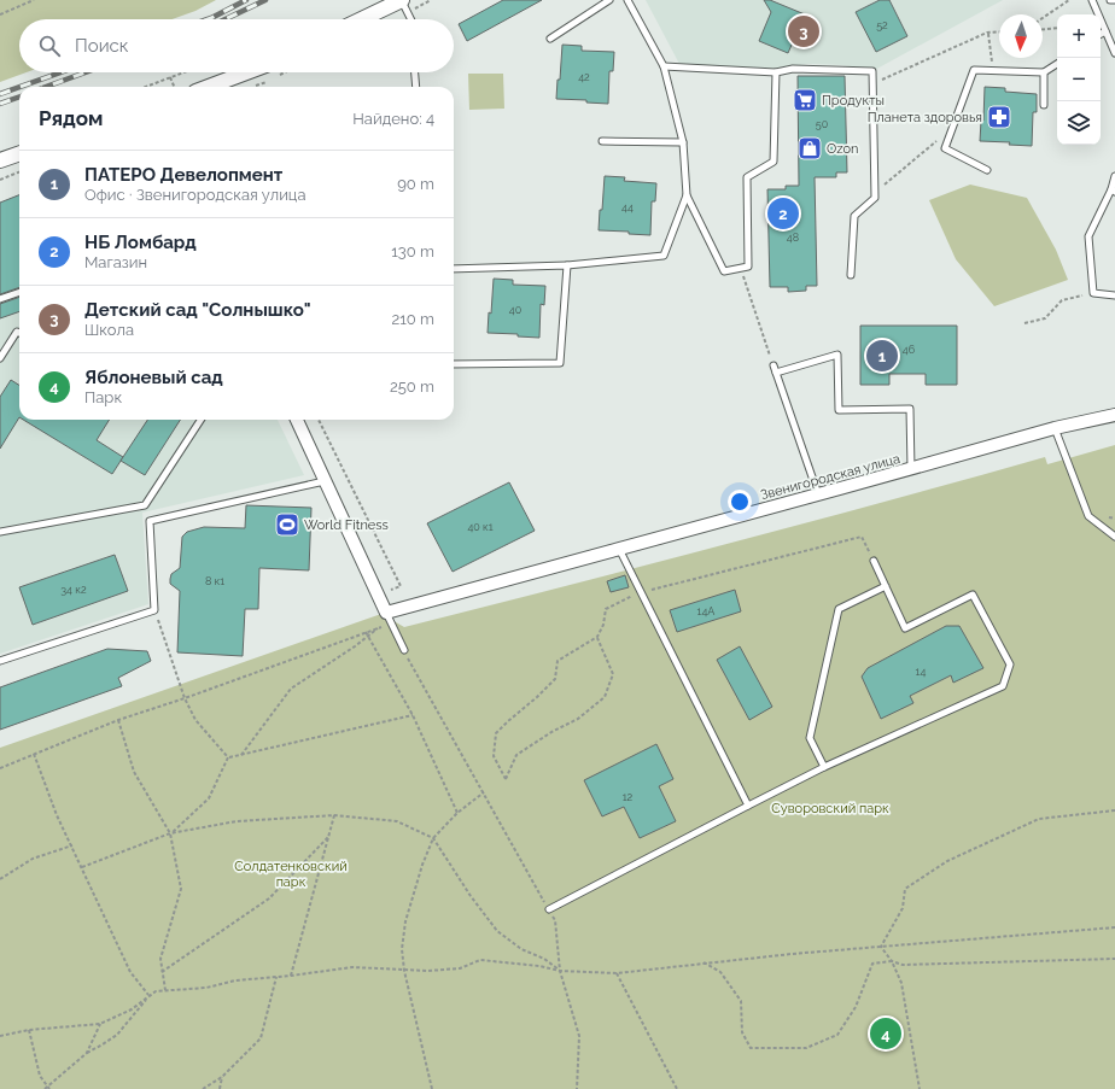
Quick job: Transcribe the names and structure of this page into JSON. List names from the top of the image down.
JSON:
{
  "streets": {
    "street": ["Звенигородская улица"]
  },
  "parks": ["Суворовский парк", "Солдатенковский парк"],
  "places": {
    "supermarket": ["Продукты"],
    "pharmacy": ["Планета здоровья"],
    "shop": ["Ozon"],
    "sports": ["World Fitness"]
  },
  "house_numbers": [
    "52",
    "42",
    "50",
    "44",
    "48",
    "40",
    "46",
    "40 к1",
    "8 к1",
    "34 к2",
    "14А",
    "14",
    "12"
  ],
  "north": "bottom",
  "page": {
    "pins": [
      "3",
      "2",
      "1",
      "4"
    ],
    "map_buttons": ["+", "−"],
    "search": "Поиск",
    "heading": ["Рядом", "Найдено: 4"],
    "list": [
      {
        "mark": "1",
        "name": "ПАТЕРО Девелопмент",
        "note": "Офис · Звенигородская улица",
        "value": "90 m"
      },
      {
        "mark": "2",
        "name": "НБ Ломбард",
        "note": "Магазин",
        "value": "130 m"
      },
      {
        "mark": "3",
        "name": "Детский сад \"Солнышко\"",
        "note": "Школа",
        "value": "210 m"
      },
      {
        "mark": "4",
        "name": "Яблоневый сад",
        "note": "Парк",
        "value": "250 m"
      }
    ]
  }
}
